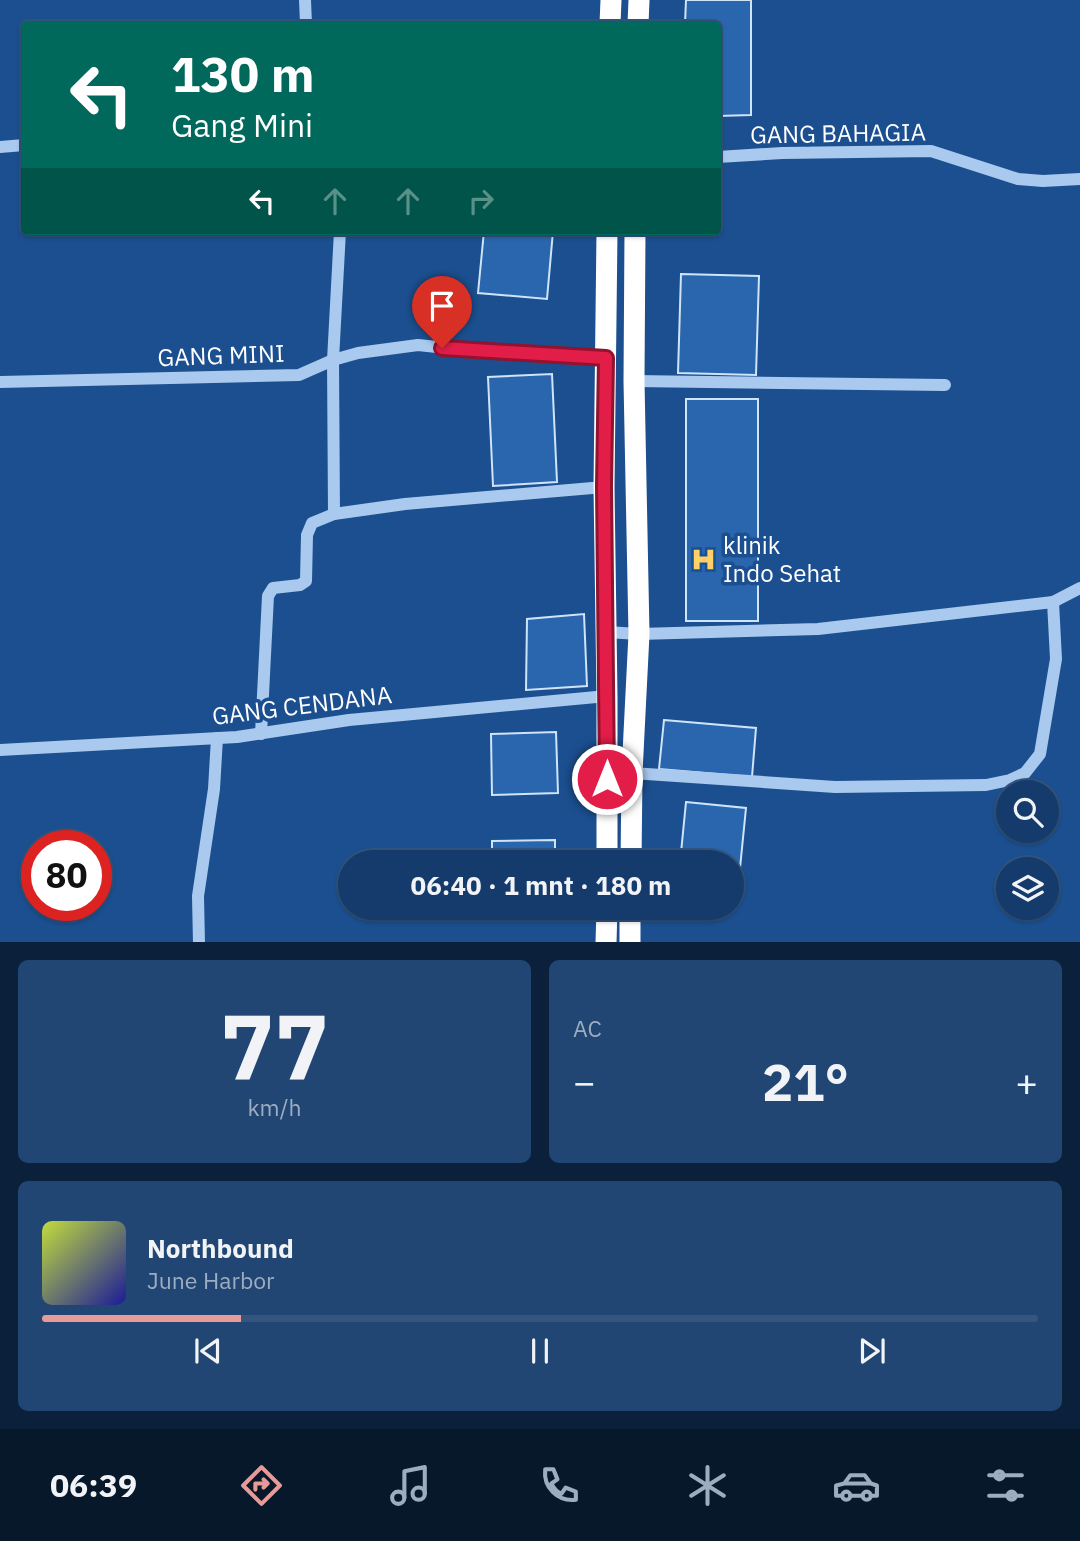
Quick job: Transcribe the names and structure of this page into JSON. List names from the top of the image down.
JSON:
{
  "streets": {
    "street": ["GANG BAHAGIA", "GANG MINI", "GANG CENDANA"]
  },
  "places": {
    "hospital": ["klinik Indo Sehat"]
  },
  "page": {
    "turn": ["130 m", "Gang Mini"],
    "limit": "80",
    "trip": "06:40 · 1 mnt · 180 m",
    "tile": [
      ["77", "km/h"],
      "AC"
    ],
    "heat": ["−", "21°", "+"],
    "song": ["Northbound", "June Harbor"],
    "tabs": "06:39"
  }
}
